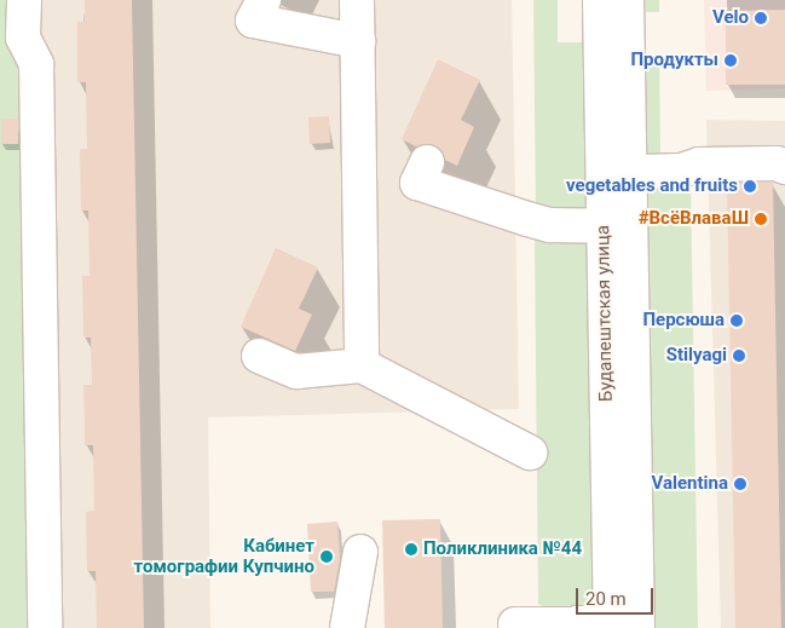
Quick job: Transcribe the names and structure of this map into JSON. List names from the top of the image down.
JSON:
{
  "streets": {
    "street": ["Будапештская улица"]
  },
  "places": [
    "Velo",
    "Продукты",
    "vegetables and fruits",
    "#ВсёВлаваШ",
    "Персюша",
    "Stilyagi",
    "Valentina",
    "Поликлиника №44",
    "Кабинет томографии Купчино"
  ],
  "scale_bar": "20 m"
}
